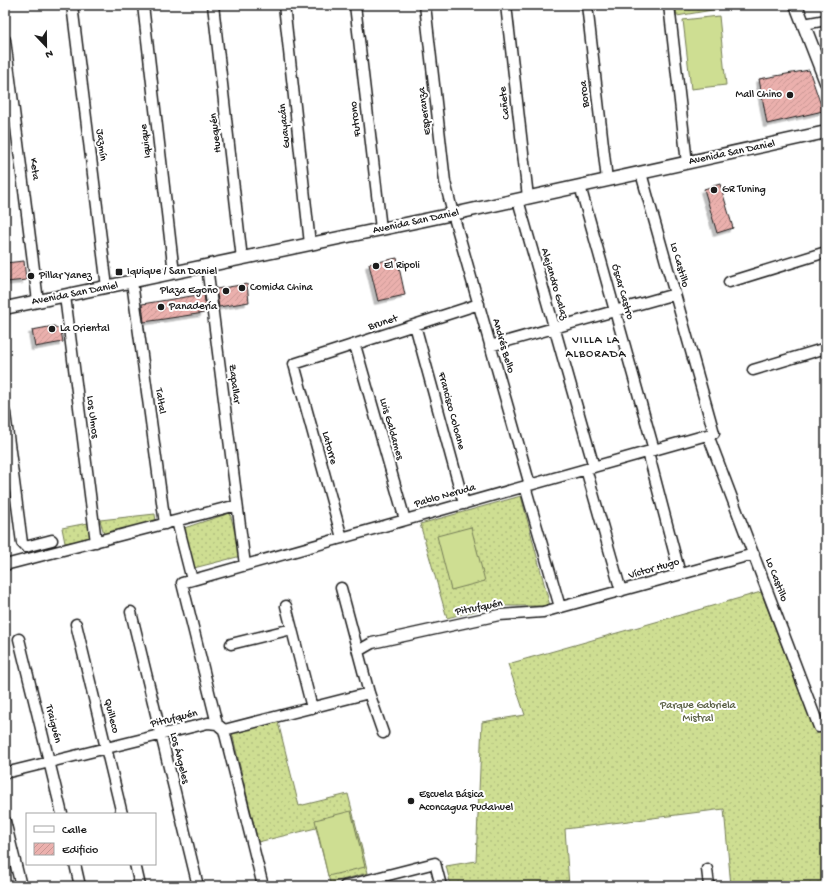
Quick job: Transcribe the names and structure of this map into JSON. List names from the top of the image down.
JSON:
{
  "streets": {
    "street": [
      "Boroa",
      "Cañete",
      "Esperanza",
      "Futrono",
      "Guayacán",
      "Huequén",
      "Iquique",
      "Jazmín",
      "Avenida San Daniel",
      "Keta",
      "Lo Castillo",
      "Alejandro Galaz",
      "Óscar Castro",
      "Brunet",
      "Andrés Bello",
      "Zapallar",
      "Taltal",
      "Francisco Coloane",
      "Los Ulmos",
      "Luis Galdames",
      "Latorre",
      "Pablo Neruda",
      "Víctor Hugo",
      "Pitrufquén",
      "Quilleco",
      "Traiguén",
      "Los Ángeles"
    ]
  },
  "crossings": [
    ["Boroa", "Avenida San Daniel"],
    ["Cañete", "Avenida San Daniel"],
    ["Cañete", "Alejandro Galaz"],
    ["Esperanza", "Avenida San Daniel"],
    ["Esperanza", "Andrés Bello"],
    ["Futrono", "Avenida San Daniel"],
    ["Guayacán", "Avenida San Daniel"],
    ["Huequén", "Avenida San Daniel"],
    ["Iquique", "Avenida San Daniel"],
    ["Jazmín", "Avenida San Daniel"],
    ["Avenida San Daniel", "Keta"],
    ["Avenida San Daniel", "Lo Castillo"],
    ["Avenida San Daniel", "Alejandro Galaz"],
    ["Avenida San Daniel", "Óscar Castro"],
    ["Avenida San Daniel", "Andrés Bello"],
    ["Avenida San Daniel", "Zapallar"],
    ["Avenida San Daniel", "Taltal"],
    ["Avenida San Daniel", "Los Ulmos"],
    ["Lo Castillo", "Pablo Neruda"],
    ["Lo Castillo", "Víctor Hugo"],
    ["Alejandro Galaz", "Pablo Neruda"],
    ["Alejandro Galaz", "Víctor Hugo"],
    ["Óscar Castro", "Pablo Neruda"],
    ["Óscar Castro", "Víctor Hugo"],
    ["Brunet", "Andrés Bello"],
    ["Brunet", "Francisco Coloane"],
    ["Brunet", "Luis Galdames"],
    ["Brunet", "Latorre"],
    ["Andrés Bello", "Pablo Neruda"],
    ["Andrés Bello", "Víctor Hugo"],
    ["Andrés Bello", "Pitrufquén"],
    ["Zapallar", "Pablo Neruda"],
    ["Francisco Coloane", "Pablo Neruda"],
    ["Luis Galdames", "Pablo Neruda"],
    ["Latorre", "Pablo Neruda"],
    ["Víctor Hugo", "Pitrufquén"],
    ["Pitrufquén", "Quilleco"],
    ["Pitrufquén", "Traiguén"],
    ["Pitrufquén", "Los Ángeles"]
  ],
  "districts": ["VILLA LA ALBORADA"],
  "parks": ["Parque Gabriela Mistral"],
  "places": {
    "other": [
      "Mall Chino",
      "GR Tuning",
      "El Ripoli",
      "Pillar Yanez",
      "Comida China",
      "Plaza Egoño",
      "Panadería",
      "La Oriental",
      "Escuela Básica Aconcagua Pudahuel"
    ],
    "transit": ["Iquique / San Daniel"]
  },
  "legend": ["Calle", "Edificio"],
  "north": "bottom"
}
